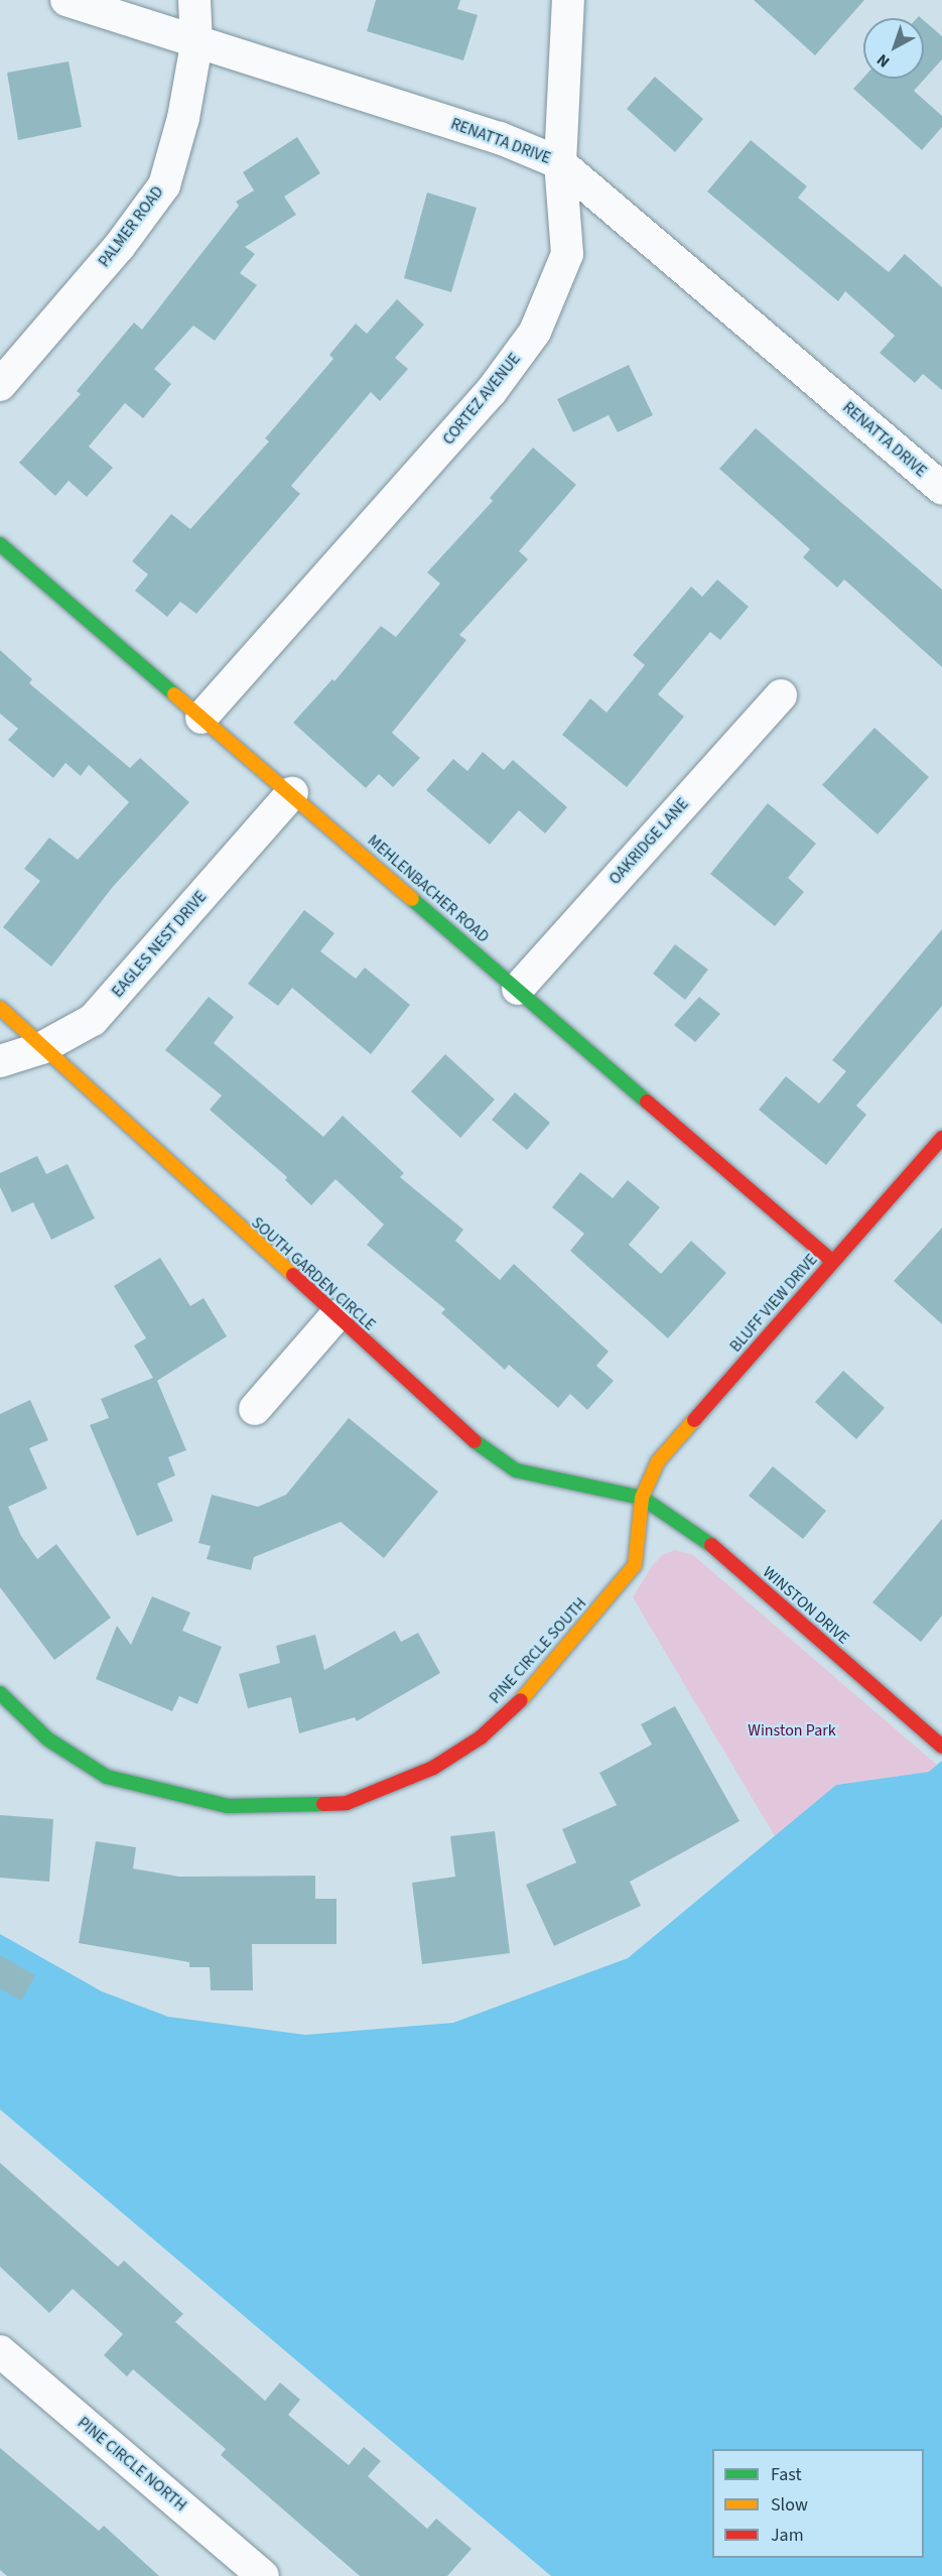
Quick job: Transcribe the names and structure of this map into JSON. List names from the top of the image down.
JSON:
{
  "streets": {
    "street": [
      "RENATTA DRIVE",
      "PALMER ROAD",
      "CORTEZ AVENUE",
      "OAKRIDGE LANE",
      "MEHLENBACHER ROAD",
      "EAGLES NEST DRIVE",
      "SOUTH GARDEN CIRCLE",
      "BLUFF VIEW DRIVE",
      "WINSTON DRIVE",
      "PINE CIRCLE SOUTH",
      "PINE CIRCLE NORTH"
    ]
  },
  "crossings": [
    ["RENATTA DRIVE", "PALMER ROAD"],
    ["RENATTA DRIVE", "CORTEZ AVENUE"],
    ["CORTEZ AVENUE", "MEHLENBACHER ROAD"],
    ["OAKRIDGE LANE", "MEHLENBACHER ROAD"],
    ["MEHLENBACHER ROAD", "EAGLES NEST DRIVE"],
    ["MEHLENBACHER ROAD", "BLUFF VIEW DRIVE"],
    ["EAGLES NEST DRIVE", "SOUTH GARDEN CIRCLE"],
    ["SOUTH GARDEN CIRCLE", "BLUFF VIEW DRIVE"],
    ["SOUTH GARDEN CIRCLE", "WINSTON DRIVE"],
    ["SOUTH GARDEN CIRCLE", "PINE CIRCLE SOUTH"],
    ["BLUFF VIEW DRIVE", "WINSTON DRIVE"],
    ["BLUFF VIEW DRIVE", "PINE CIRCLE SOUTH"],
    ["WINSTON DRIVE", "PINE CIRCLE SOUTH"]
  ],
  "parks": ["Winston Park"],
  "legend": ["Fast", "Slow", "Jam"],
  "north": "bottom left"
}
